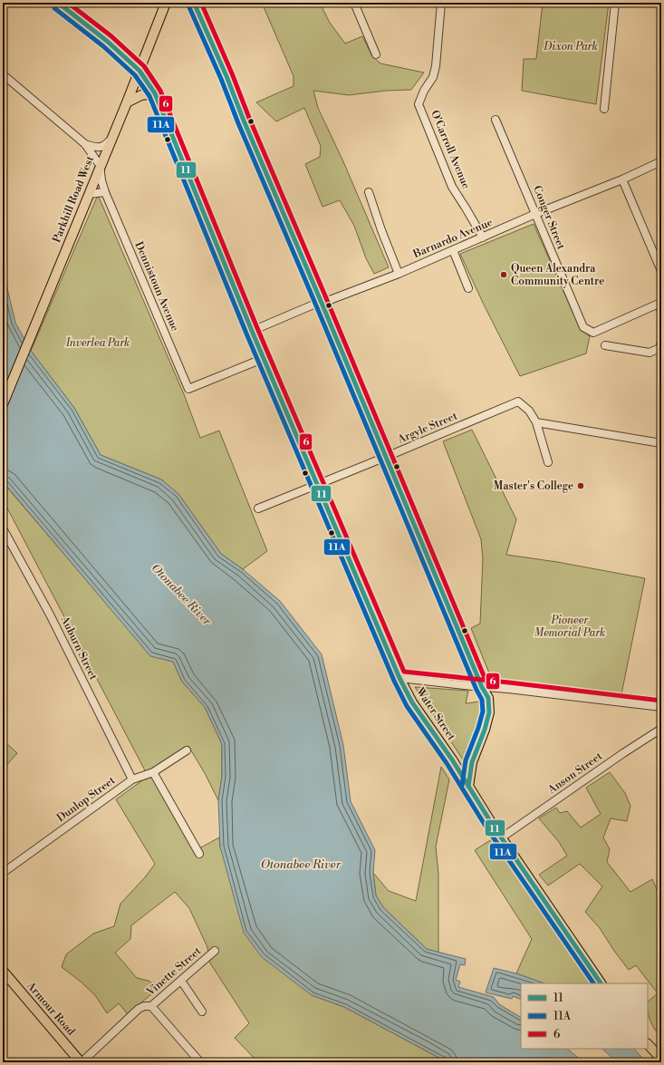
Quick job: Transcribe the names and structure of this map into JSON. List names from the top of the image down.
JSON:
{
  "streets": {
    "main road": ["Parkhill Road West", "Water Street", "Armour Road"],
    "street": [
      "O'Carroll Avenue",
      "Conger Street",
      "Barnardo Avenue",
      "Dennistoun Avenue",
      "Argyle Street",
      "Auburn Street",
      "Anson Street",
      "Dunlop Street",
      "Vinette Street"
    ]
  },
  "crossings": [
    ["O'Carroll Avenue", "Barnardo Avenue"],
    ["Parkhill Road West", "Dennistoun Avenue"],
    ["Parkhill Road West", "Water Street"],
    ["Conger Street", "Barnardo Avenue"],
    ["Barnardo Avenue", "Water Street"],
    ["Dennistoun Avenue", "Water Street"],
    ["Argyle Street", "Water Street"],
    ["Auburn Street", "Dunlop Street"],
    ["Water Street", "Anson Street"],
    ["Vinette Street", "Armour Road"]
  ],
  "water": ["Otonabee River"],
  "parks": ["Dixon Park", "Inverlea Park", "Pioneer Memorial Park"],
  "places": ["Queen Alexandra Community Centre", "Master's College"],
  "lines": ["transit line 11", "transit line 6", "transit line 11A"],
  "legend": ["11", "11A", "6"]
}
